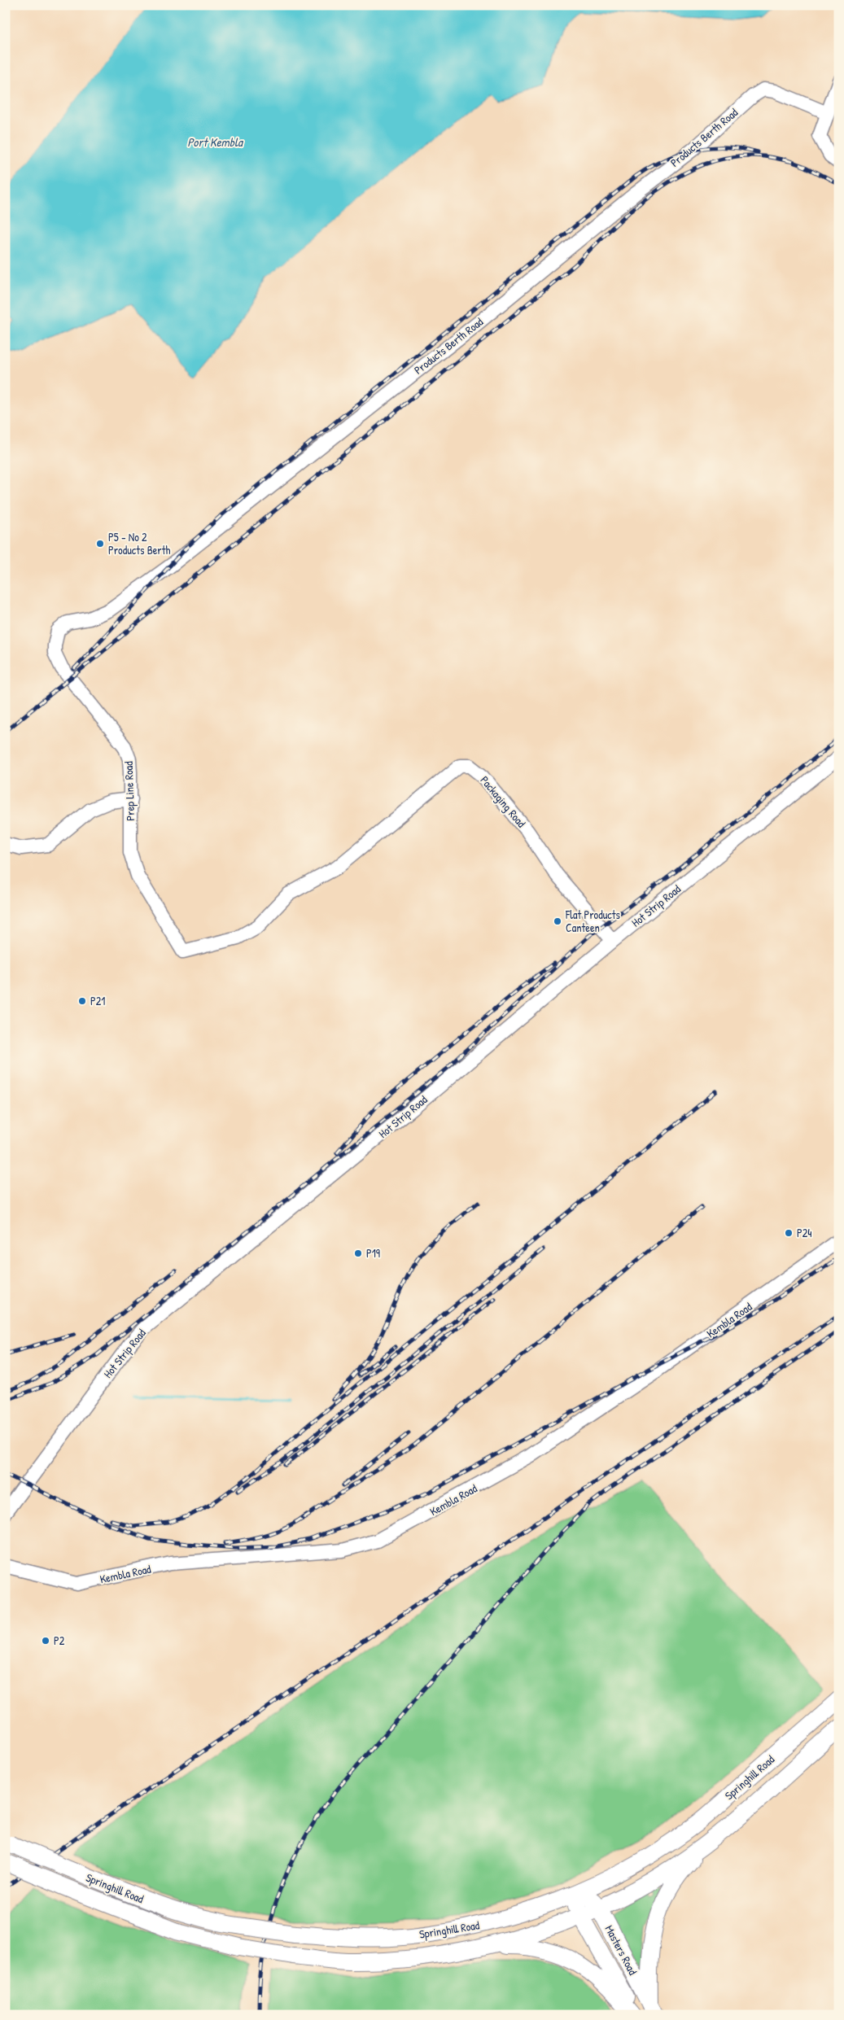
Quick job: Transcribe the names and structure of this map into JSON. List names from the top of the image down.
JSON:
{
  "streets": {
    "main road": ["Springhill Road", "Masters Road"],
    "street": [
      "Products Berth Road",
      "Prep Line Road",
      "Packaging Road",
      "Hot Strip Road",
      "Kembla Road"
    ]
  },
  "crossings": [
    ["Products Berth Road", "Prep Line Road"],
    ["Prep Line Road", "Packaging Road"],
    ["Packaging Road", "Hot Strip Road"],
    ["Springhill Road", "Masters Road"]
  ],
  "water": ["Port Kembla"],
  "places": [
    "P5 - No 2 Products Berth",
    "Flat Products Canteen",
    "P21",
    "P24",
    "P19",
    "P2"
  ]
}
